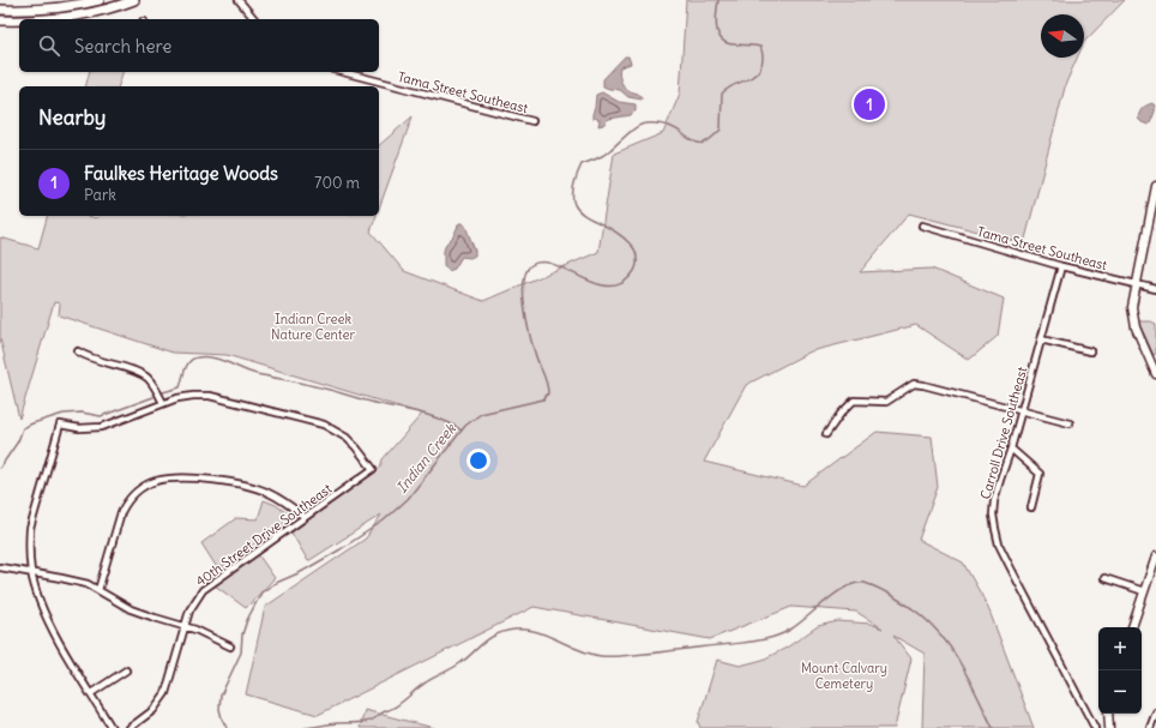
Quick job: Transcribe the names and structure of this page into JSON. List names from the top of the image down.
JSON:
{
  "streets": {
    "street": ["Tama Street Southeast", "Carroll Drive Southeast", "40th Street Drive Southeast"]
  },
  "crossings": [
    ["Tama Street Southeast", "Carroll Drive Southeast"]
  ],
  "water": ["Indian Creek"],
  "parks": ["Indian Creek Nature Center", "Mount Calvary Cemetery"],
  "north": "left",
  "page": {
    "search": "Search here",
    "pins": "1",
    "heading": "Nearby",
    "list": [
      {
        "mark": "1",
        "name": "Faulkes Heritage Woods",
        "note": "Park",
        "value": "700 m"
      }
    ],
    "map_buttons": ["+", "−"]
  }
}
